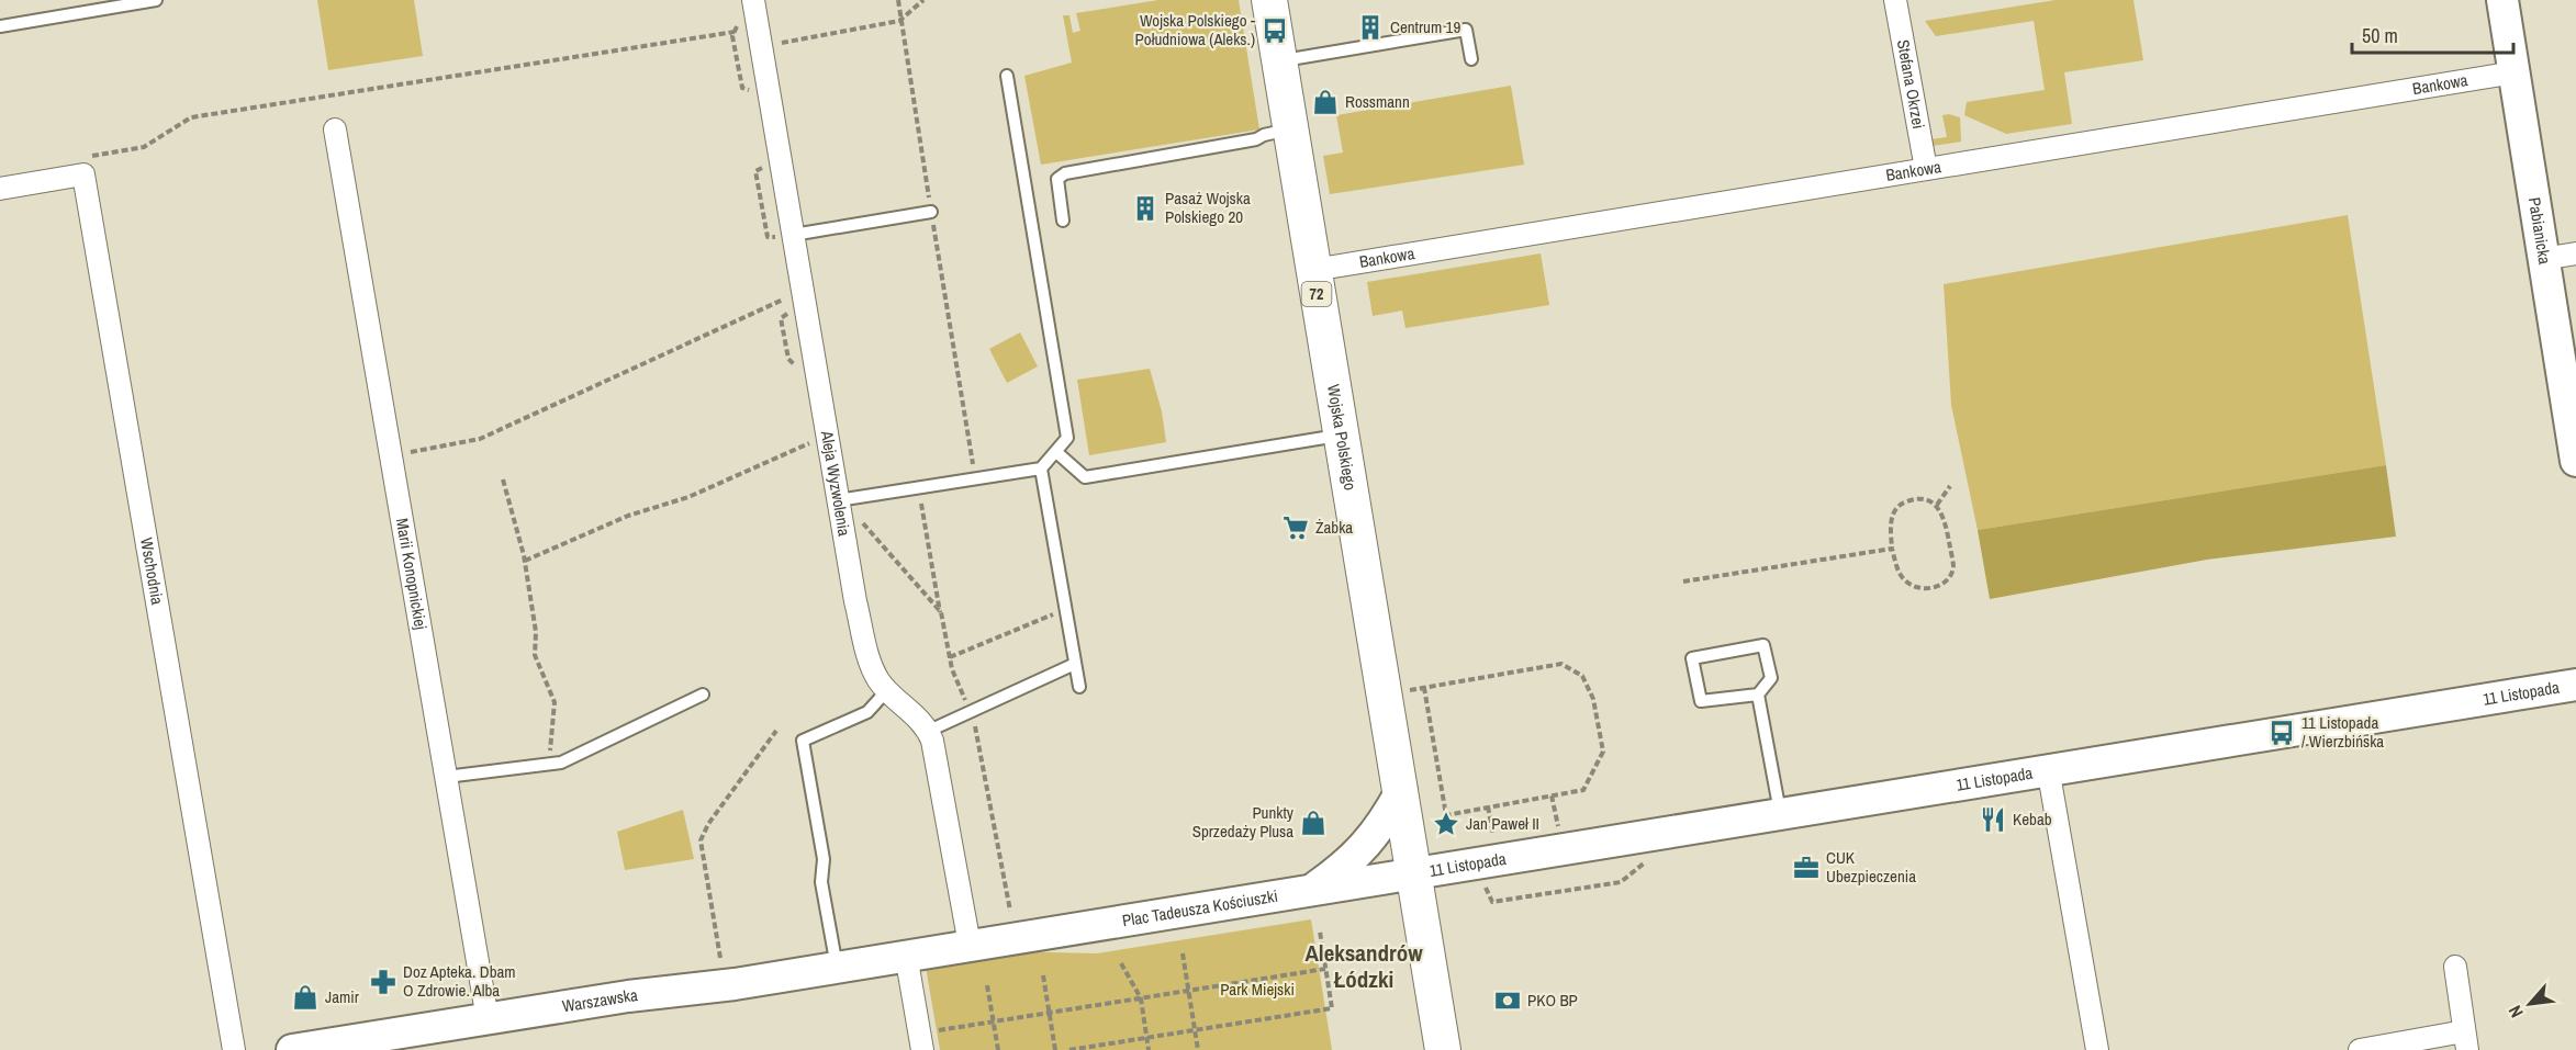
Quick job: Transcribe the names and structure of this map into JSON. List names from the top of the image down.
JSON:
{
  "streets": {
    "main road": ["72", "Wojska Polskiego"],
    "street": [
      "Stefana Okrzei",
      "Bankowa",
      "Pabianicka",
      "Aleja Wyzwolenia",
      "Wschodnia",
      "Marii Konopnickiej",
      "11 Listopada",
      "Plac Tadeusza Kościuszki",
      "Warszawska"
    ]
  },
  "crossings": [
    ["Stefana Okrzei", "Bankowa"],
    ["Bankowa", "Pabianicka"],
    ["Bankowa", "Wojska Polskiego"],
    ["72", "Wojska Polskiego"],
    ["72", "11 Listopada"],
    ["72", "Plac Tadeusza Kościuszki"],
    ["Wojska Polskiego", "11 Listopada"],
    ["Wojska Polskiego", "Plac Tadeusza Kościuszki"],
    ["Marii Konopnickiej", "Warszawska"],
    ["11 Listopada", "Plac Tadeusza Kościuszki"],
    ["Plac Tadeusza Kościuszki", "Warszawska"]
  ],
  "districts": ["Aleksandrów Łódzki"],
  "parks": ["Park Miejski"],
  "places": {
    "building": ["Centrum 19", "Pasaż Wojska Polskiego 20"],
    "bus stop": ["Wojska Polskiego - Południowa (Aleks.)", "11 Listopada / Wierzbińska"],
    "shop": ["Rossmann", "Punkty Sprzedaży Plusa", "Jamir"],
    "supermarket": ["Żabka"],
    "restaurant": ["Kebab"],
    "place": ["Jan Paweł II"],
    "office": ["CUK Ubezpieczenia"],
    "pharmacy": ["Doz Apteka. Dbam O Zdrowie. Alba"],
    "bank": ["PKO BP"]
  },
  "scale_bar": "50 m",
  "north": "bottom left"
}
